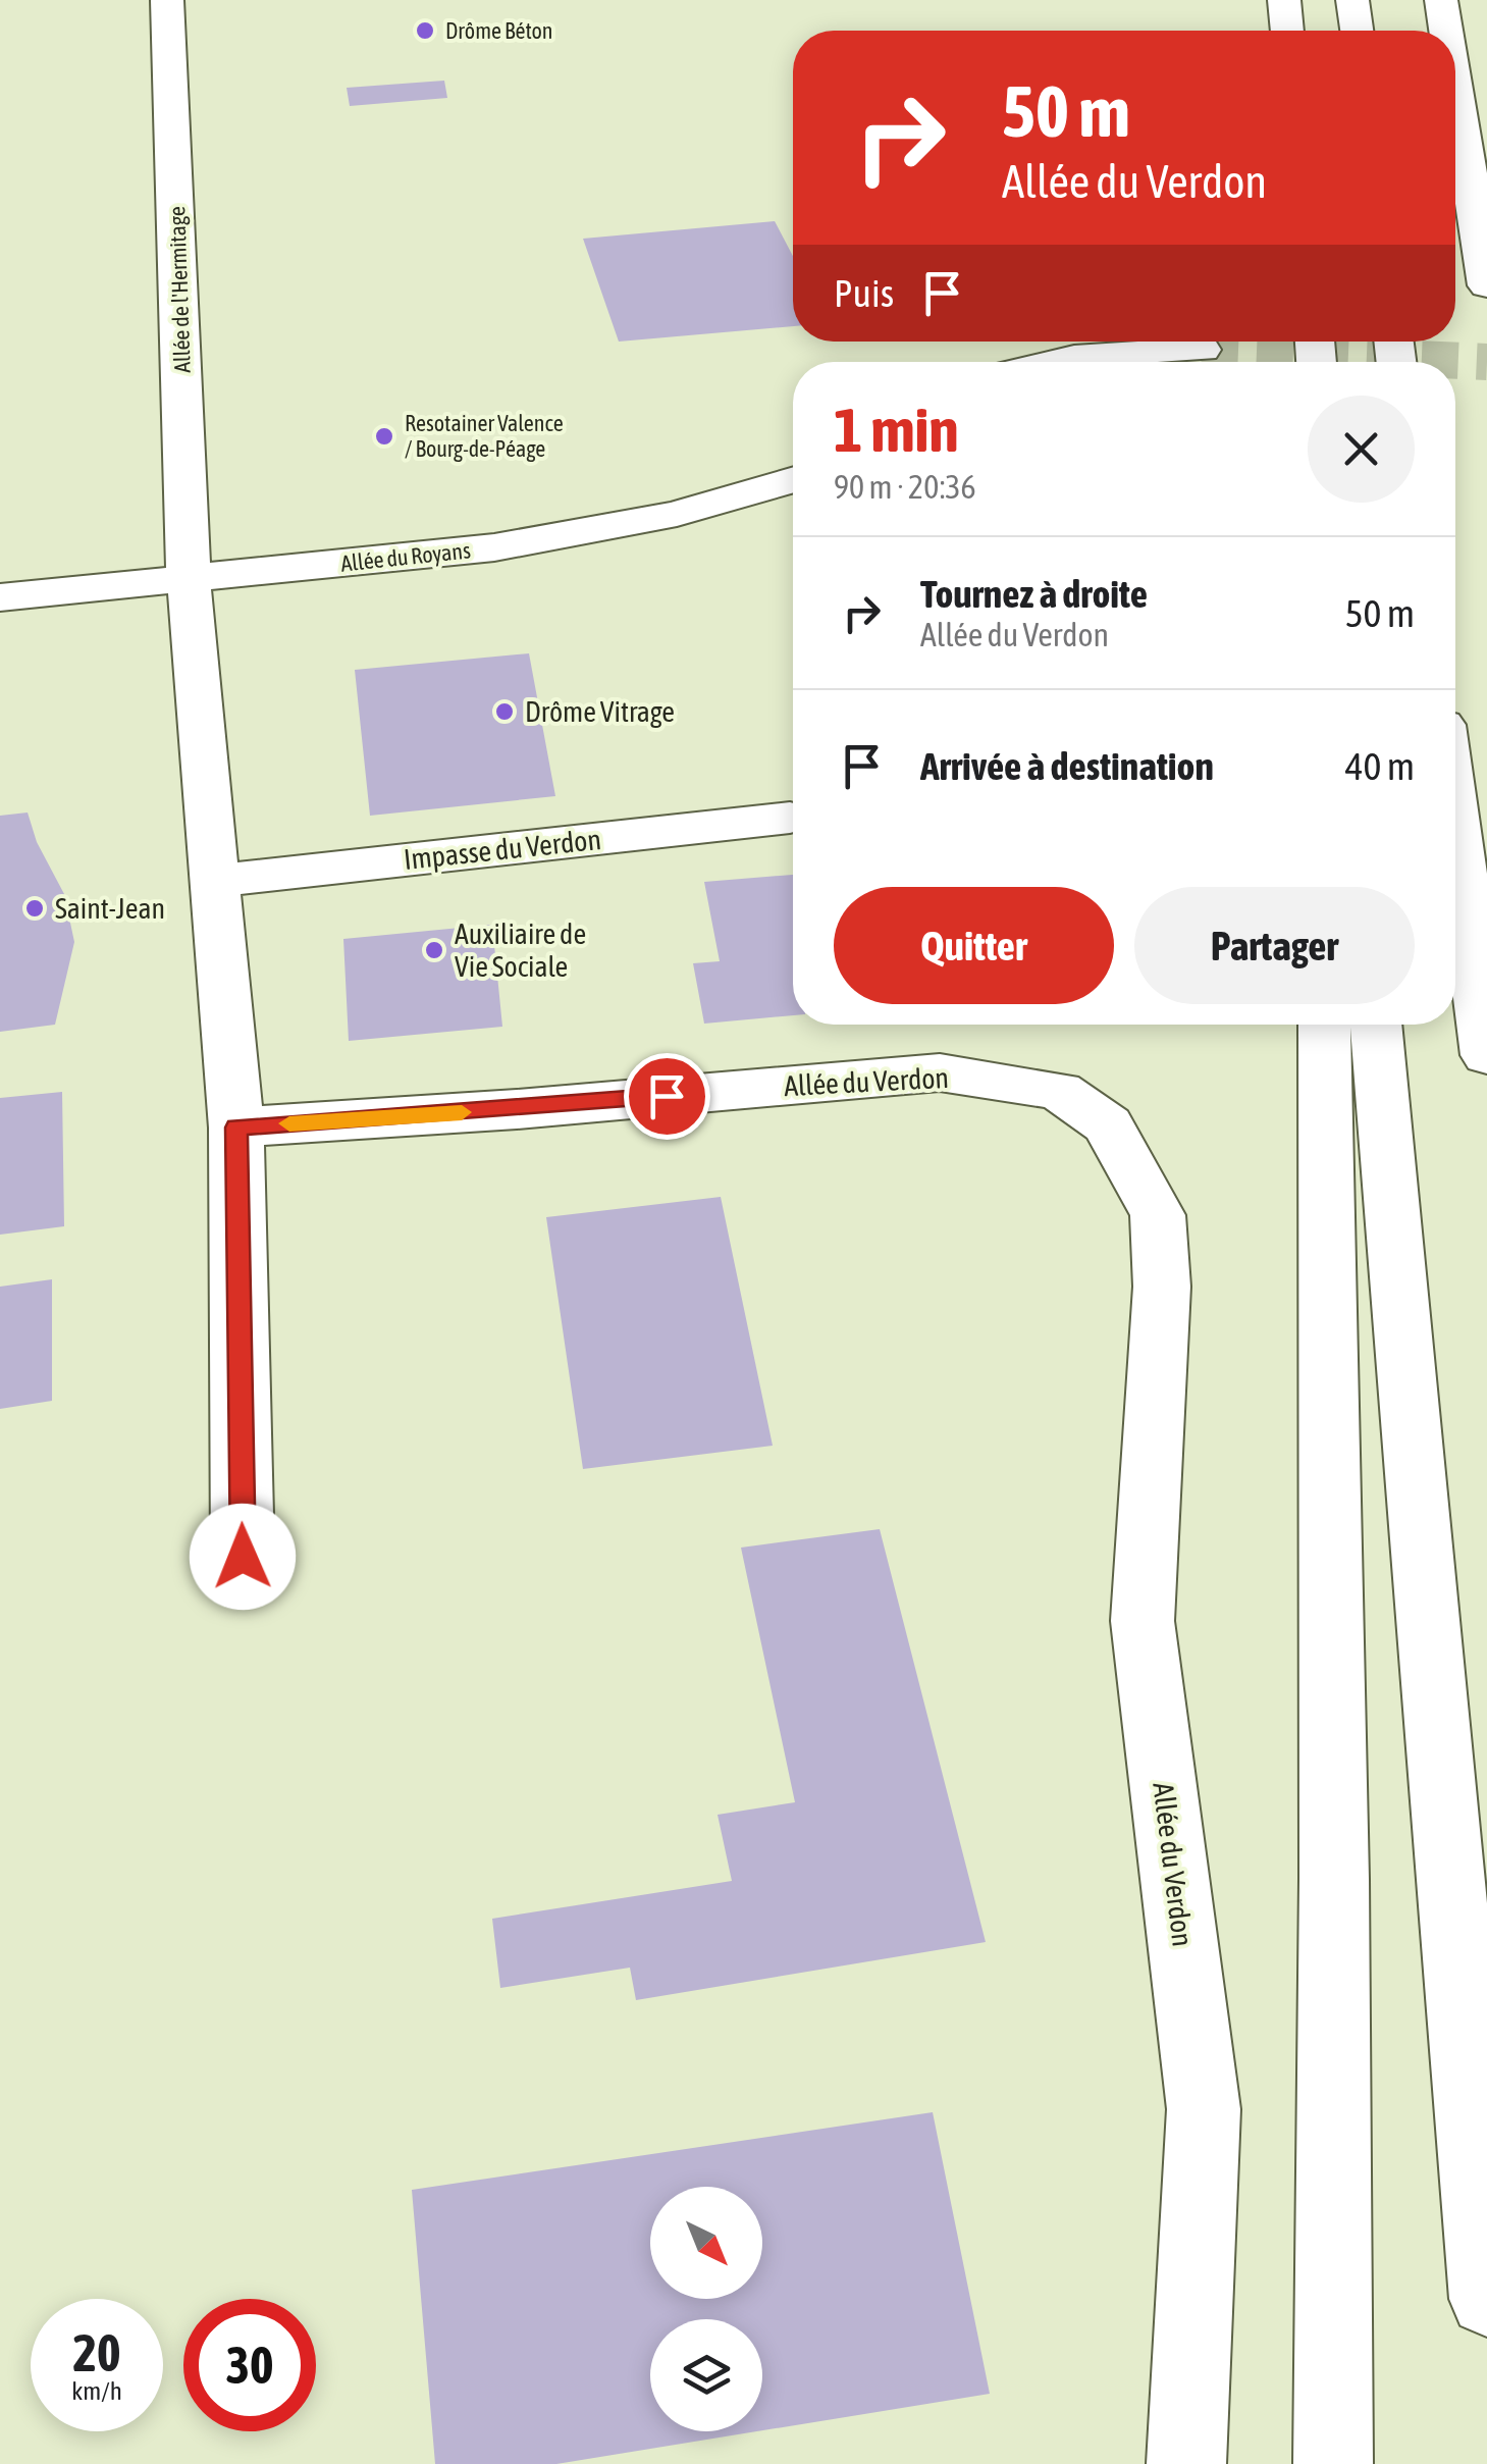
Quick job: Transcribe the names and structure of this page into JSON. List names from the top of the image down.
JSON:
{
  "streets": {
    "main road": [
      "Allée de l'Hermitage",
      "Allée du Royans",
      "Impasse du Verdon",
      "Allée du Verdon"
    ]
  },
  "crossings": [
    ["Allée de l'Hermitage", "Allée du Royans"]
  ],
  "places": [
    "Drôme Béton",
    "Resotainer Valence / Bourg-de-Péage",
    "Drôme Vitrage",
    "Saint-Jean",
    "Auxiliaire de Vie Sociale"
  ],
  "north": "bottom right",
  "page": {
    "turn": ["50 m", "Allée du Verdon"],
    "then": "Puis",
    "heading": ["1 min", "90 m · 20:36"],
    "list": [
      {
        "name": "Tournez à droite",
        "note": "Allée du Verdon",
        "value": "50 m"
      },
      {
        "name": "Arrivée à destination",
        "value": "40 m"
      }
    ],
    "buttons": ["Quitter", "Partager"],
    "speed": "20 km/h",
    "limit": "30"
  }
}
